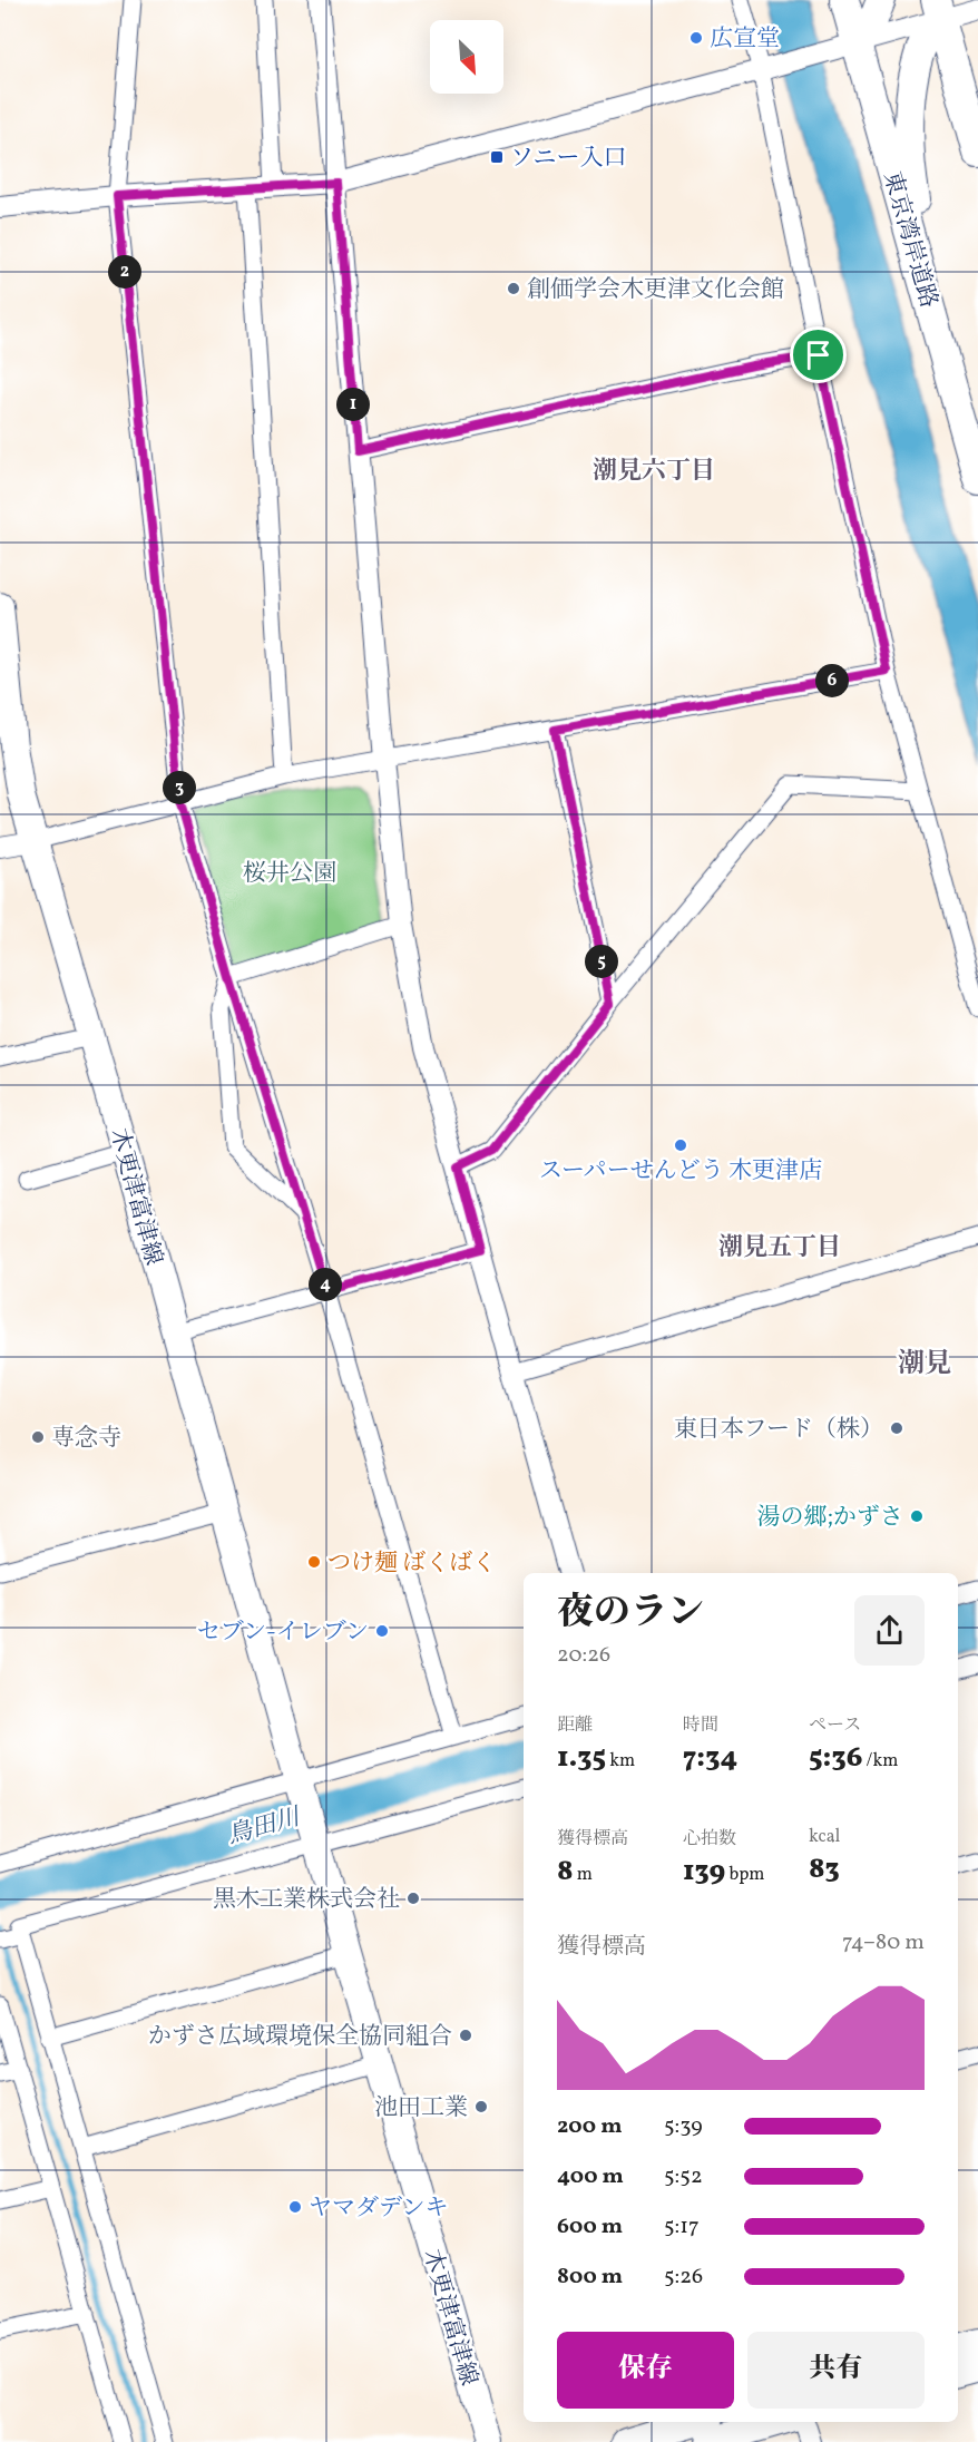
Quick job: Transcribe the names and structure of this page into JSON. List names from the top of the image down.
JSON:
{
  "streets": {
    "highway": ["東京湾岸道路"],
    "main road": ["木更津富津線"]
  },
  "districts": ["潮見六丁目", "潮見五丁目", "潮見"],
  "water": ["鳥田川"],
  "parks": ["桜井公園"],
  "places": {
    "other": [
      "広宣堂",
      "創価学会木更津文化会館",
      "スーパーせんどう 木更津店",
      "東日本フード（株）",
      "専念寺",
      "湯の郷;かずさ",
      "つけ麺 ばくばく",
      "セブン-イレブン",
      "黒木工業株式会社",
      "かずさ広域環境保全協同組合",
      "池田工業",
      "ヤマダデンキ"
    ],
    "transit": ["ソニー入口"]
  },
  "north": "bottom right",
  "page": {
    "pins": [
      "2",
      "1",
      "6",
      "3",
      "5",
      "4"
    ],
    "heading": ["夜のラン", "20:26"],
    "stats": [
      ["距離", "1.35 km"],
      ["時間", "7:34"],
      ["ペース", "5:36 /km"],
      ["獲得標高", "8 m"],
      ["心拍数", "139 bpm"],
      ["kcal", "83"]
    ],
    "chart": ["獲得標高", "74–80 m"],
    "list": [
      {
        "name": "200 m",
        "note": "5:39"
      },
      {
        "name": "400 m",
        "note": "5:52"
      },
      {
        "name": "600 m",
        "note": "5:17"
      },
      {
        "name": "800 m",
        "note": "5:26"
      }
    ],
    "buttons": ["保存", "共有"]
  }
}
